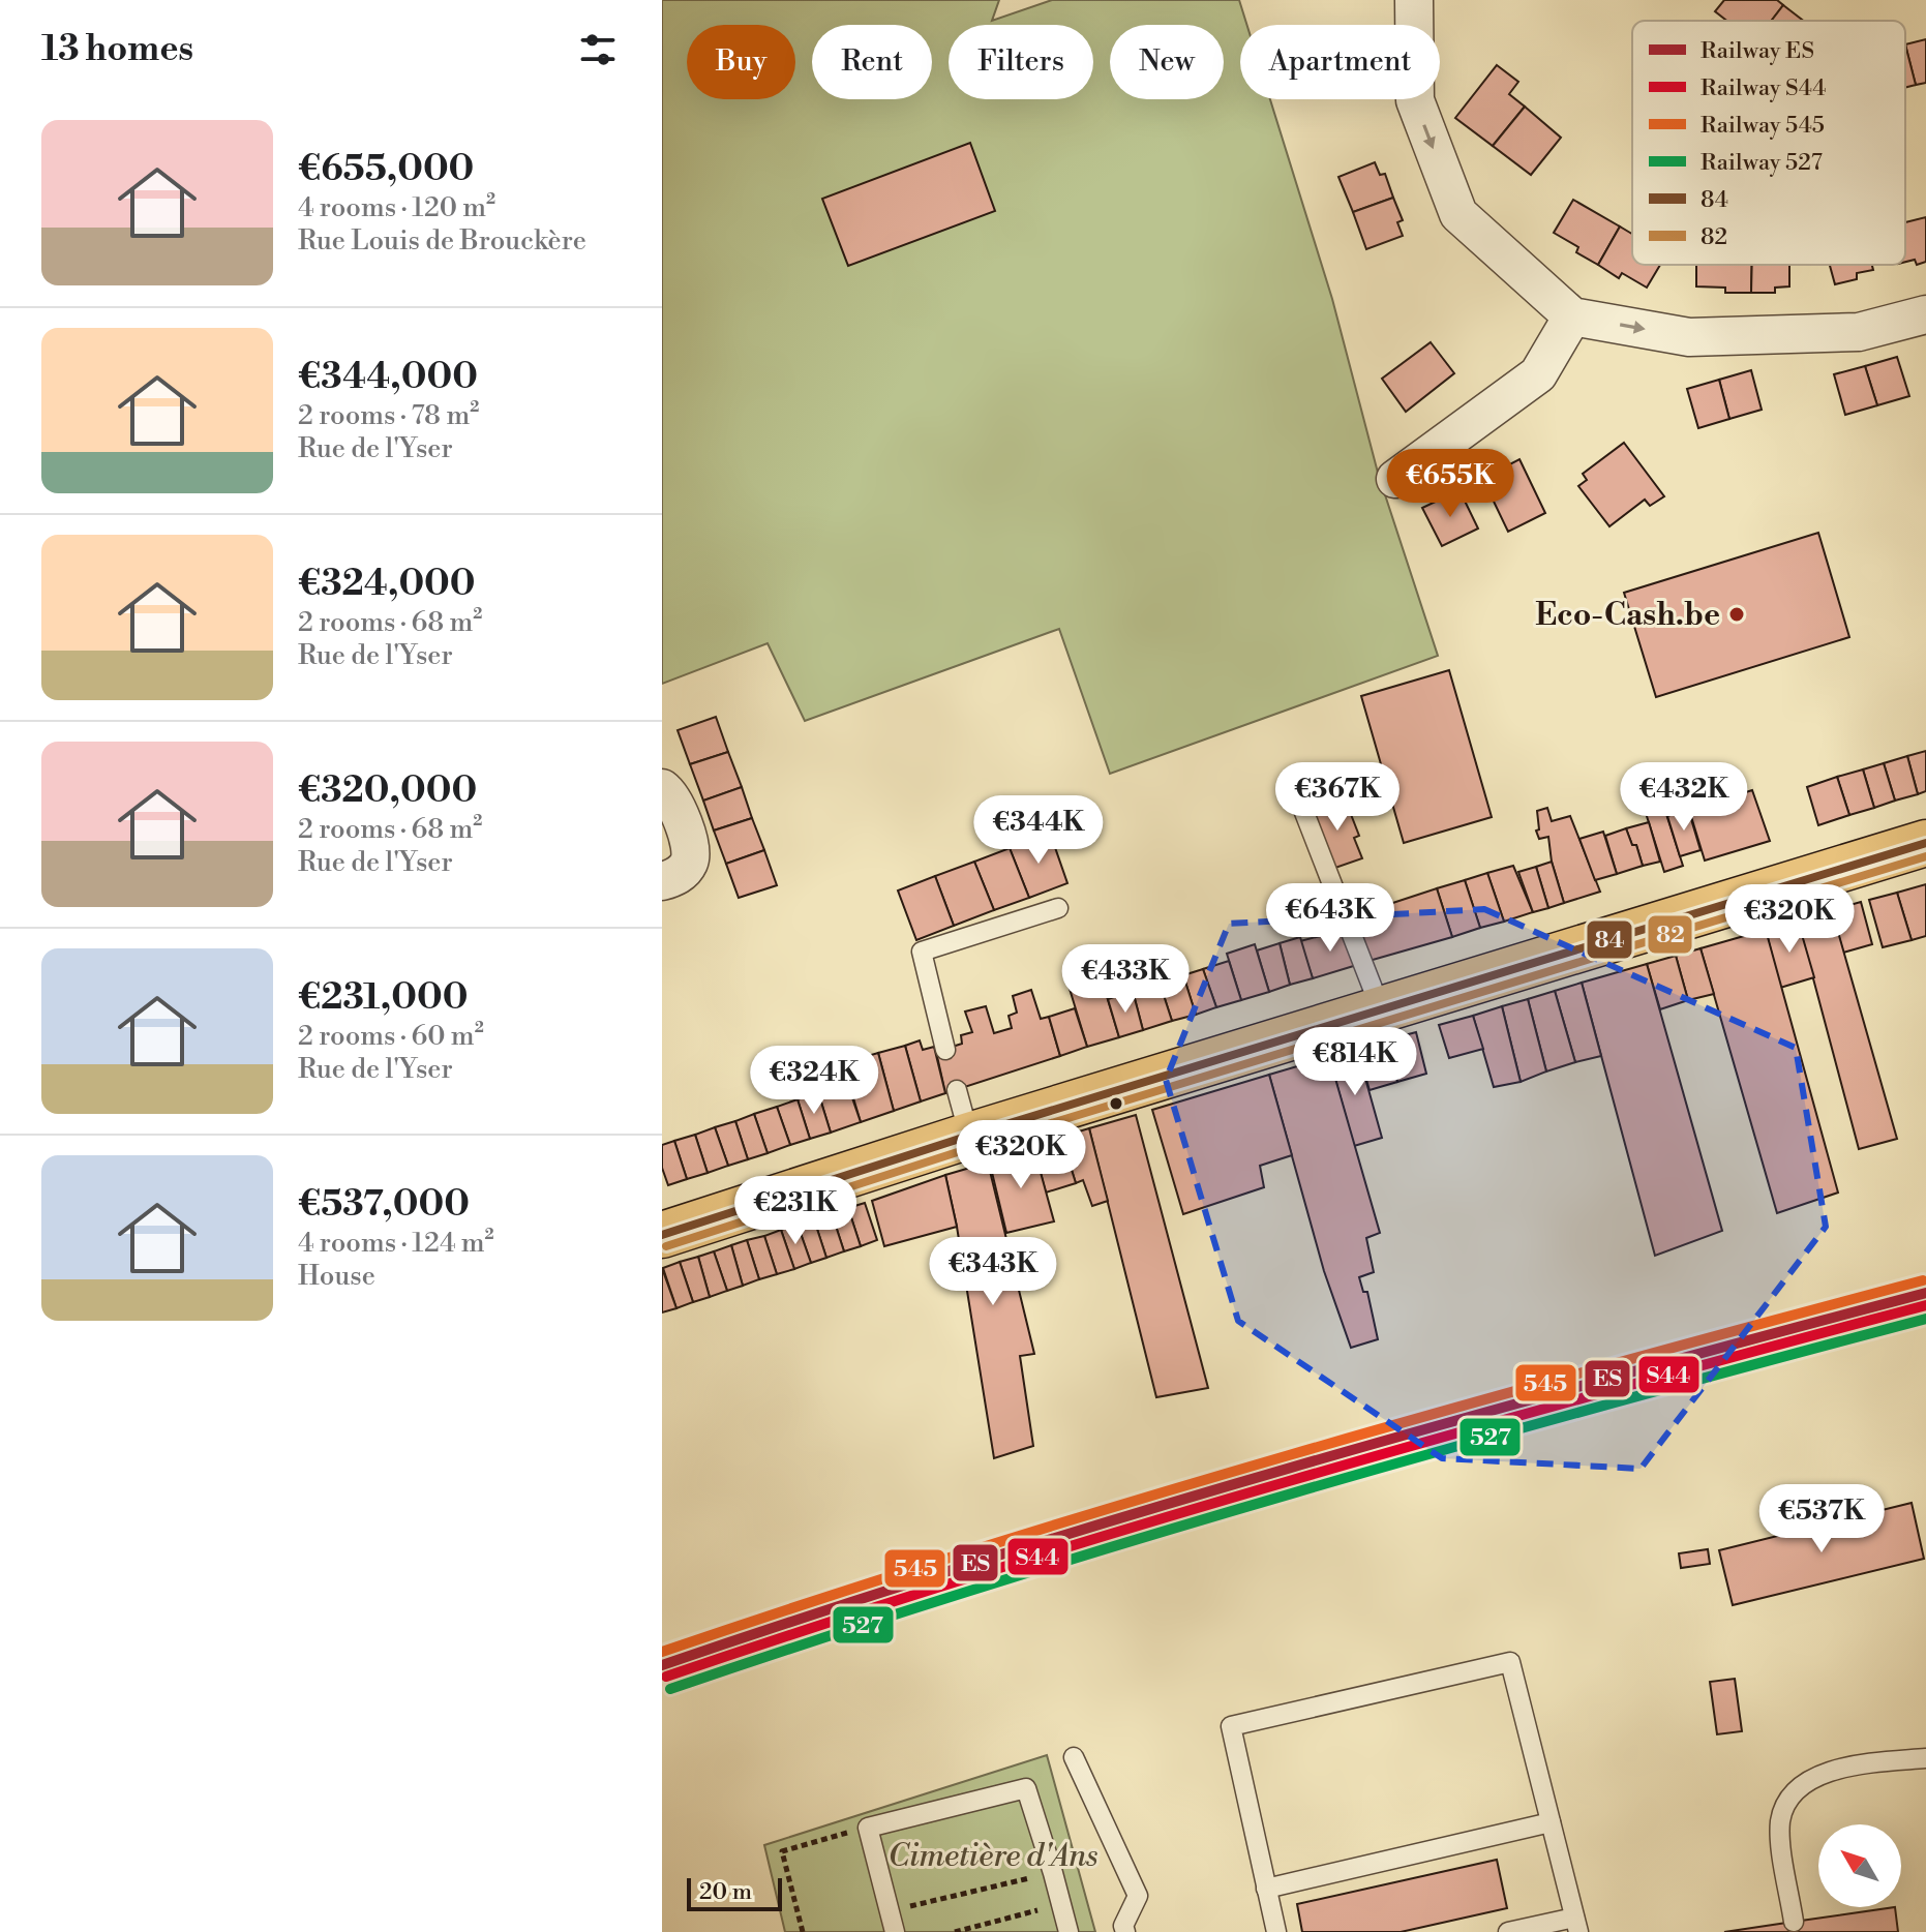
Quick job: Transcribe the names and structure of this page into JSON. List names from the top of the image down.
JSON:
{
  "parks": ["Cimetière d'Ans"],
  "places": ["Eco-Cash.be"],
  "lines": [
    "transit line 84",
    "transit line 82",
    "rail line 545",
    "rail line ES",
    "rail line S44",
    "rail line 527"
  ],
  "legend": [
    "Railway ES",
    "Railway S44",
    "Railway 545",
    "Railway 527",
    "84",
    "82"
  ],
  "scale_bar": "20 m",
  "north": "top left",
  "page": {
    "heading": "13 homes",
    "chip": [
      "Buy",
      "Rent",
      "Filters",
      "New",
      "Apartment"
    ],
    "list": [
      {
        "name": "€655,000",
        "note": "4 rooms · 120 m² · Rue Louis de Brouckère"
      },
      {
        "name": "€344,000",
        "note": "2 rooms · 78 m² · Rue de l'Yser"
      },
      {
        "name": "€324,000",
        "note": "2 rooms · 68 m² · Rue de l'Yser"
      },
      {
        "name": "€320,000",
        "note": "2 rooms · 68 m² · Rue de l'Yser"
      },
      {
        "name": "€231,000",
        "note": "2 rooms · 60 m² · Rue de l'Yser"
      },
      {
        "name": "€537,000",
        "note": "4 rooms · 124 m² · House"
      }
    ],
    "price": [
      "€655K",
      "€367K",
      "€432K",
      "€344K",
      "€643K",
      "€320K",
      "€433K",
      "€814K",
      "€324K",
      "€320K",
      "€231K",
      "€343K",
      "€537K"
    ],
    "scale": "20 m"
  }
}
